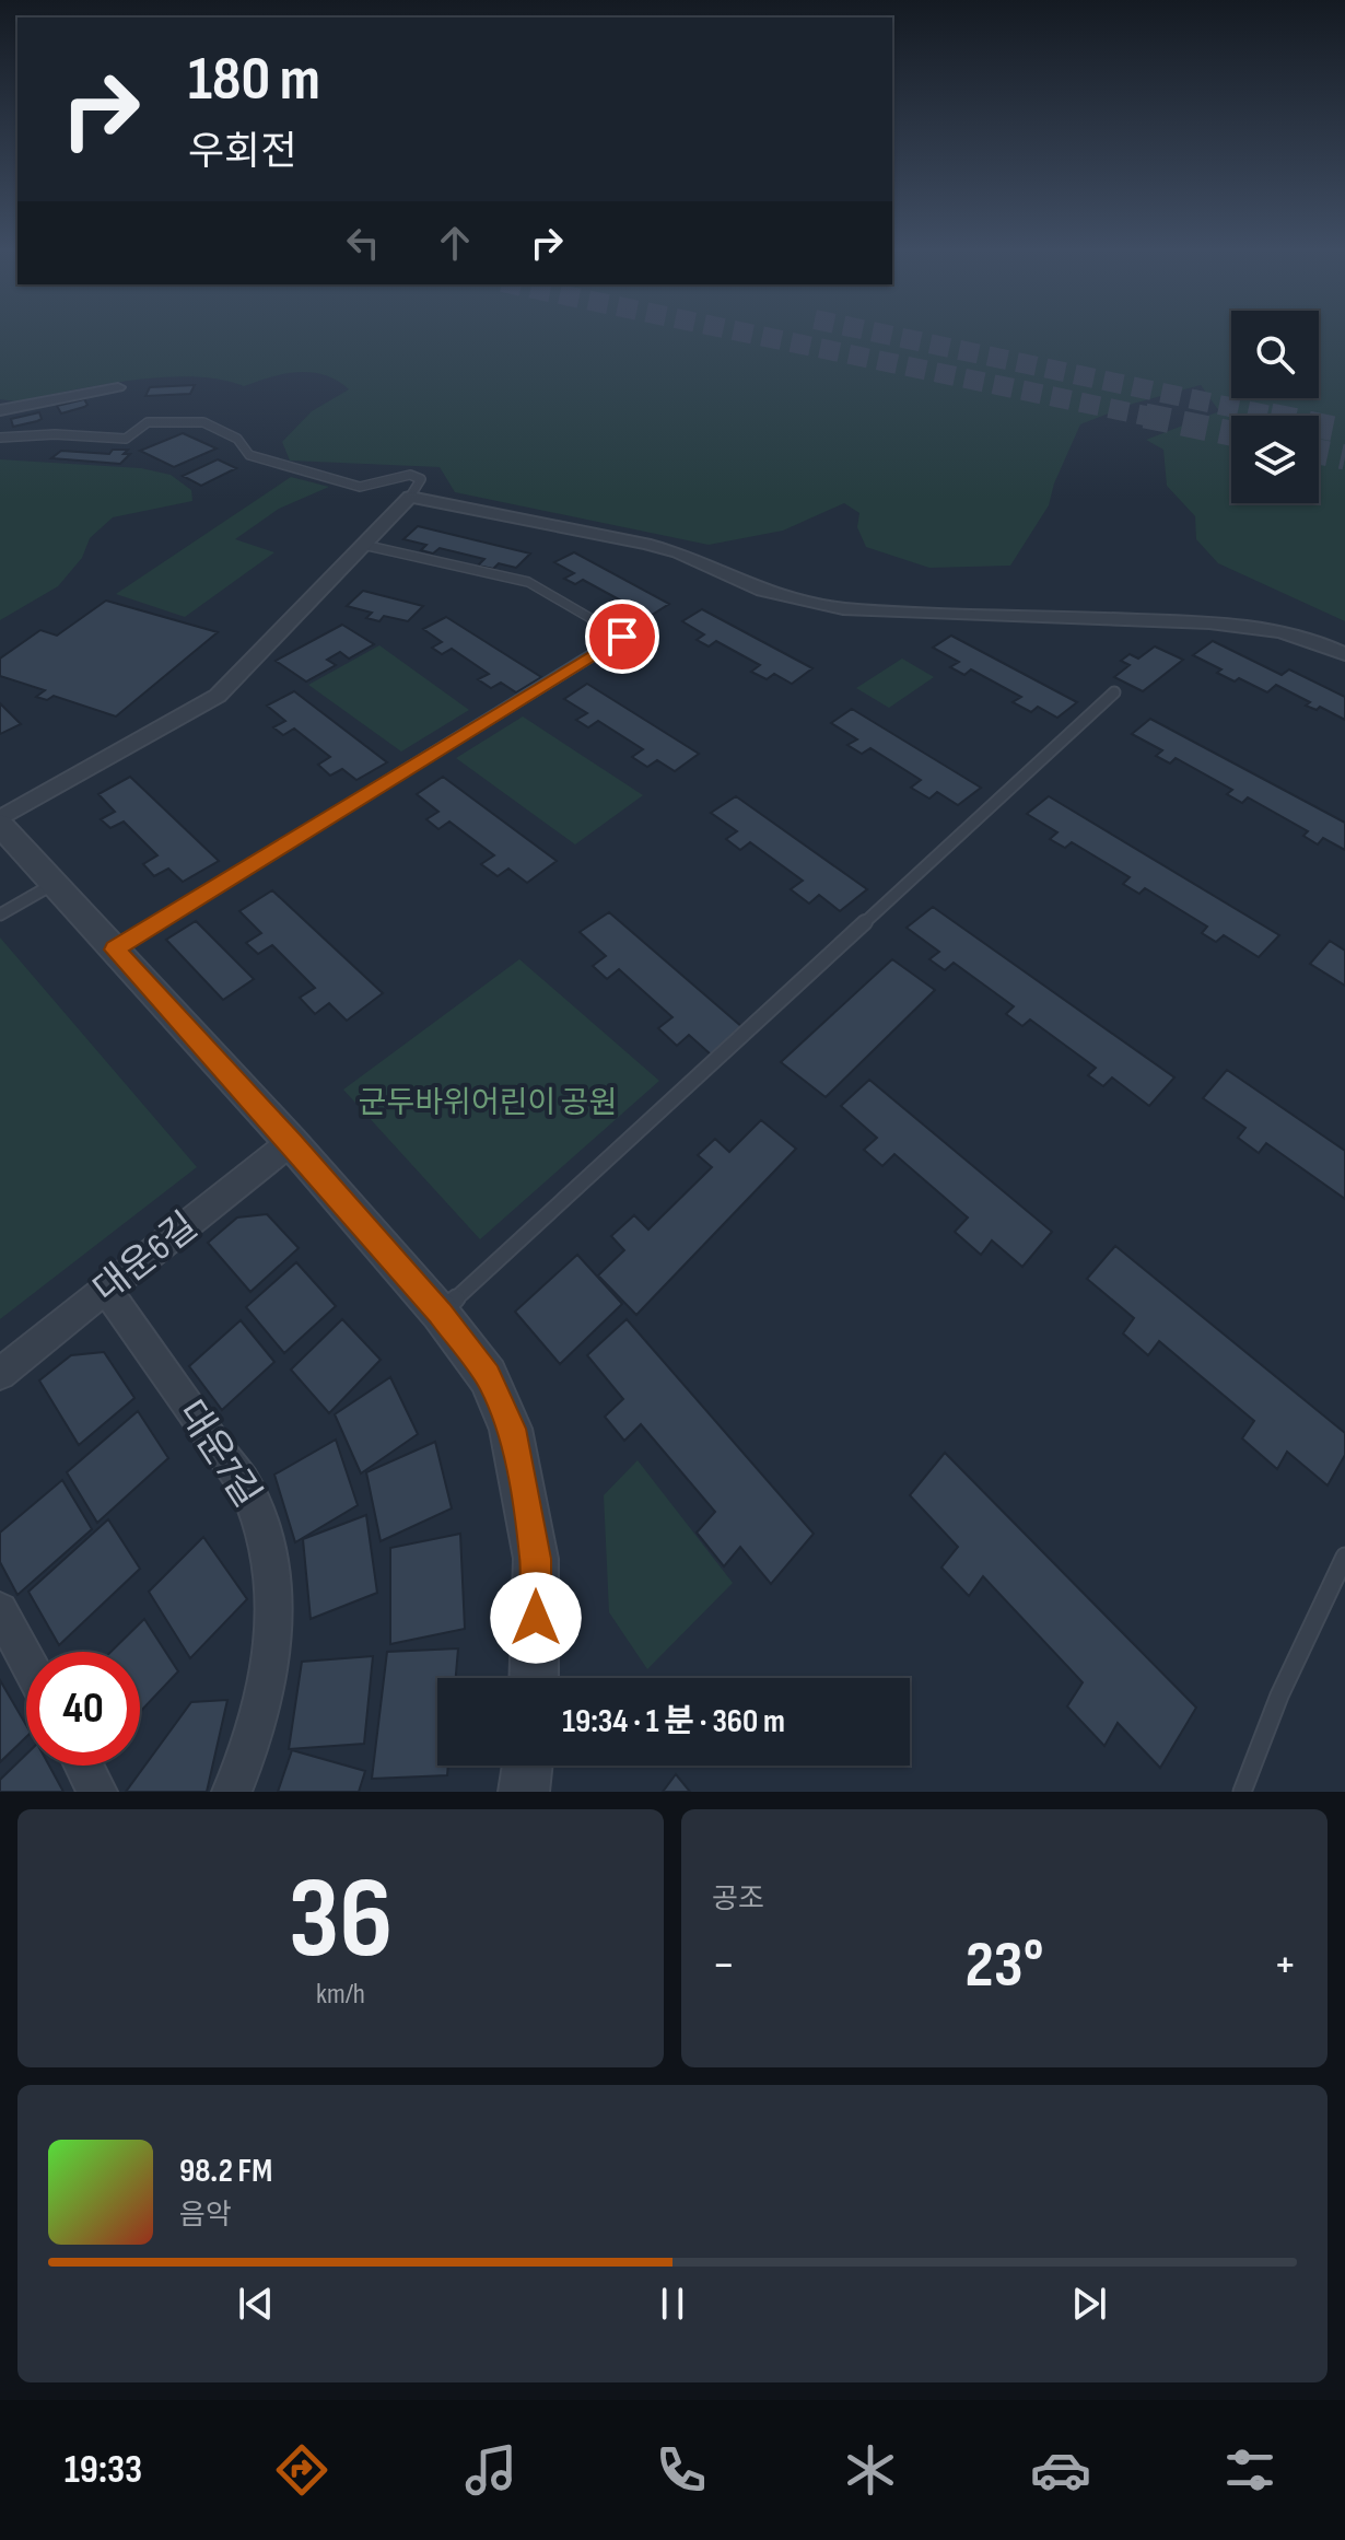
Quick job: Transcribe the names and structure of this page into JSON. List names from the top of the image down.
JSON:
{
  "streets": {
    "street": ["대운6길", "대운7길"]
  },
  "crossings": [
    ["대운6길", "대운7길"]
  ],
  "parks": ["군두바위어린이 공원"],
  "page": {
    "turn": ["180 m", "우회전"],
    "limit": "40",
    "trip": "19:34 · 1 분 · 360 m",
    "tile": [
      ["36", "km/h"],
      "공조"
    ],
    "heat": ["−", "23°", "+"],
    "song": ["98.2 FM", "음악"],
    "tabs": "19:33"
  }
}
